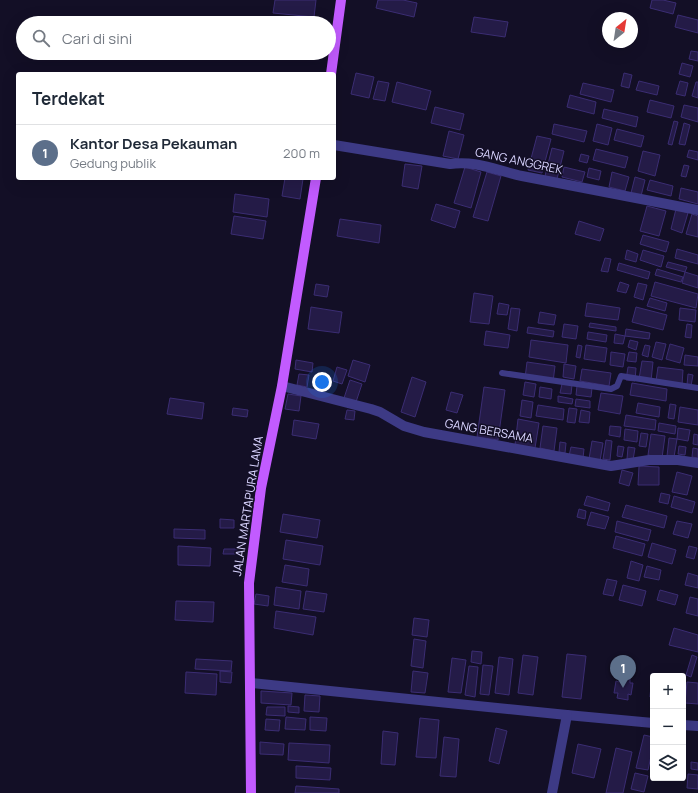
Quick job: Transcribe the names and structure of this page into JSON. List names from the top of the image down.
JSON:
{
  "streets": {
    "main road": ["JALAN MARTAPURA LAMA"],
    "street": ["GANG ANGGREK", "GANG BERSAMA"]
  },
  "crossings": [
    ["GANG BERSAMA", "JALAN MARTAPURA LAMA"]
  ],
  "north": "top right",
  "page": {
    "search": "Cari di sini",
    "heading": "Terdekat",
    "list": [
      {
        "mark": "1",
        "name": "Kantor Desa Pekauman",
        "note": "Gedung publik",
        "value": "200 m"
      }
    ],
    "pins": "1",
    "map_buttons": ["+", "−"]
  }
}
